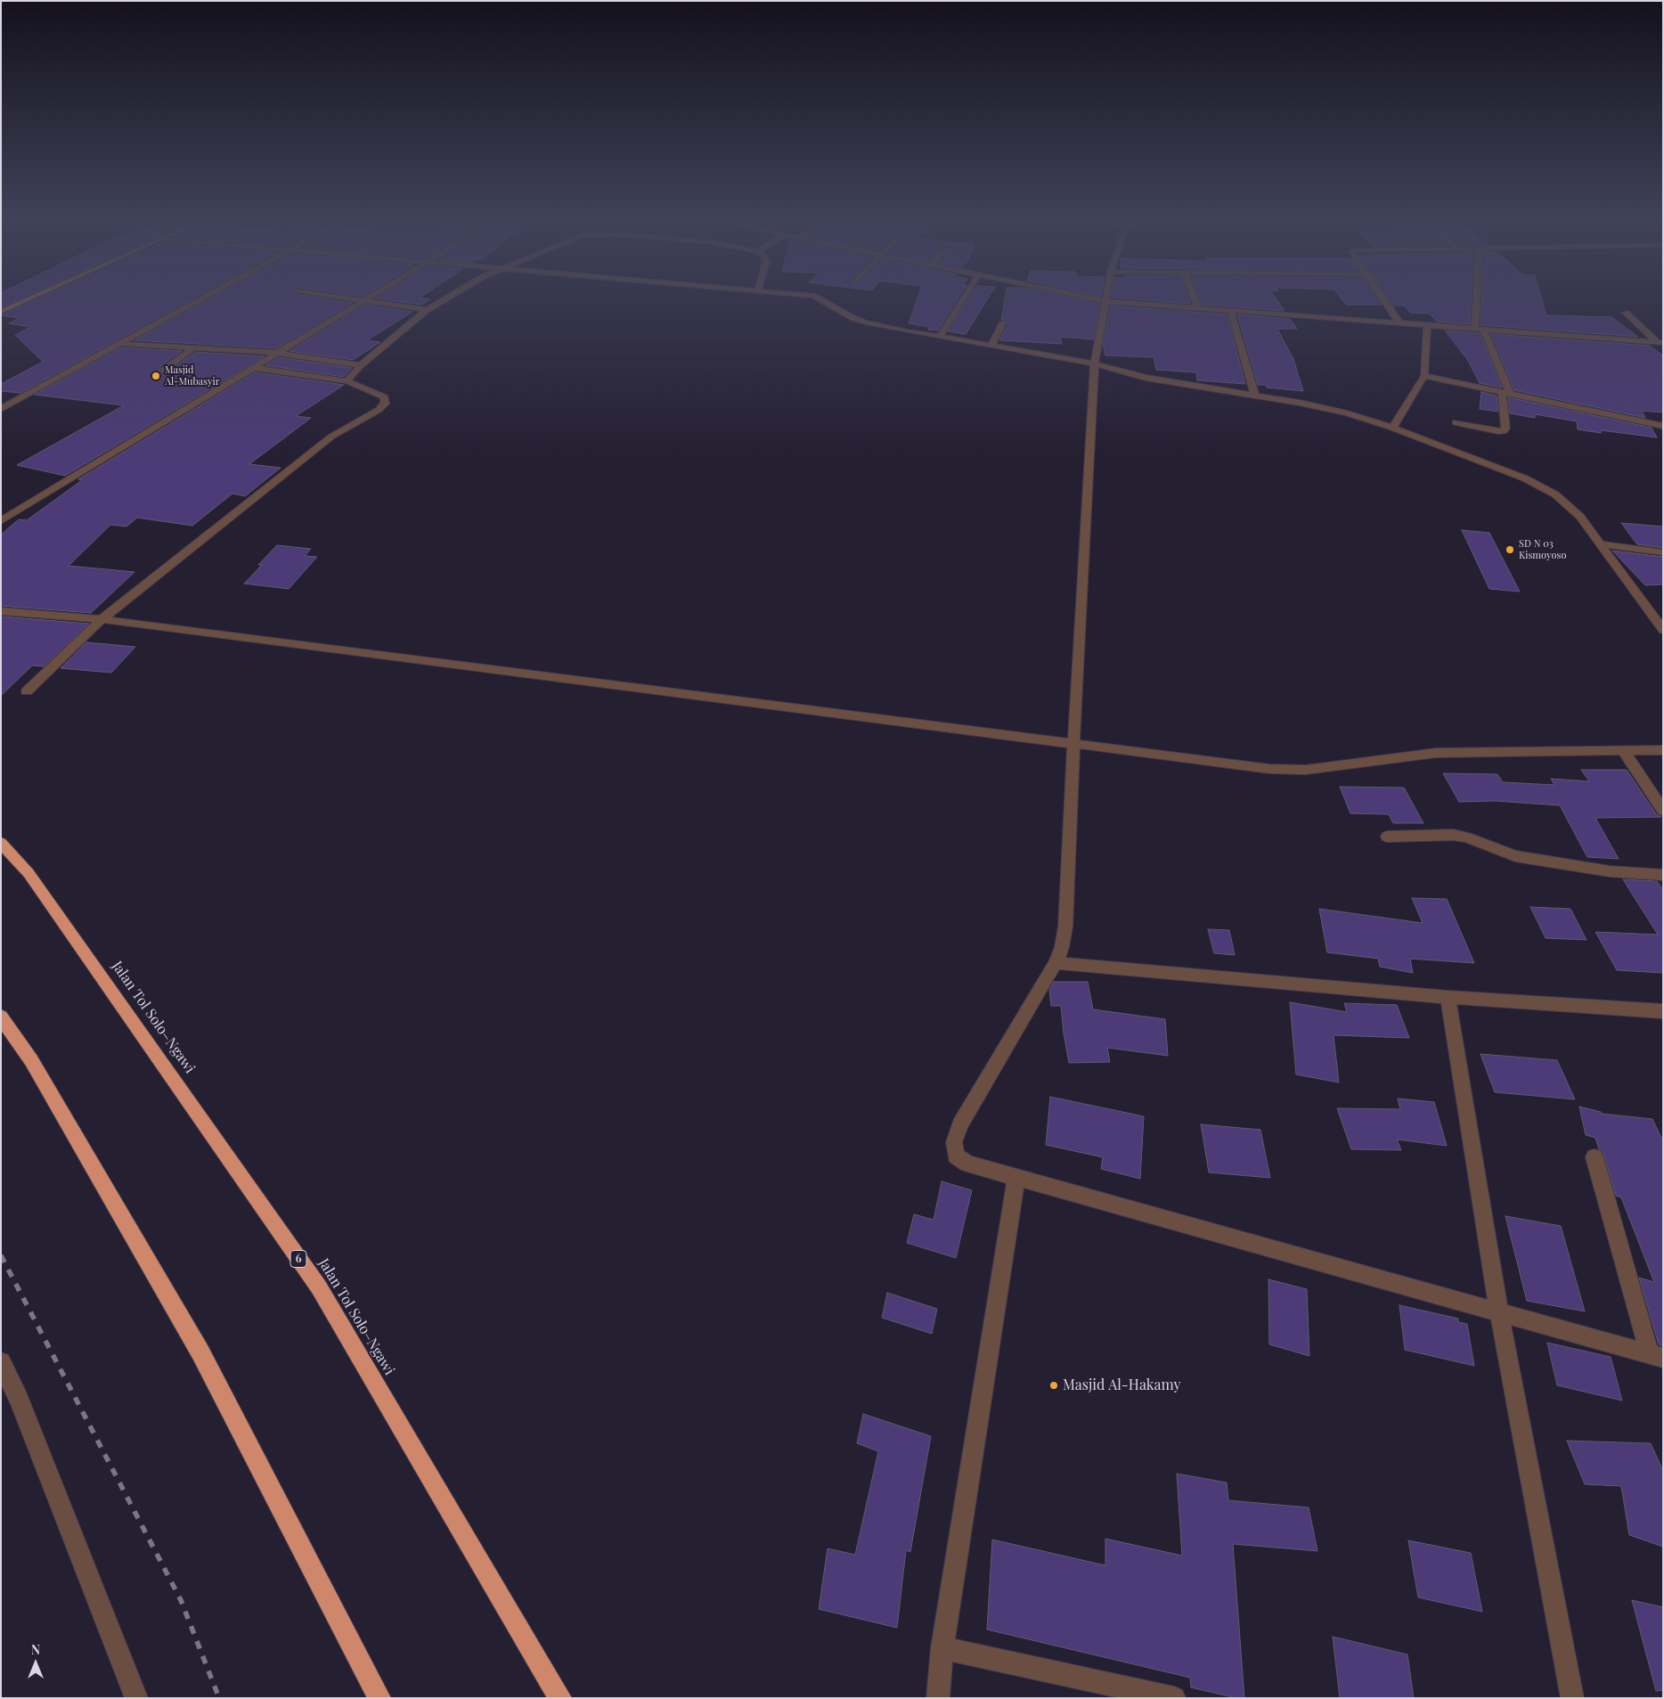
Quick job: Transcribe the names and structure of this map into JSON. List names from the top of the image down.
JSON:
{
  "streets": {
    "highway": ["Jalan Tol Solo–Ngawi", "6"]
  },
  "places": ["Masjid Al-Mubasyir", "SD N 03 Kismoyoso", "Masjid Al-Hakamy"],
  "north": "top"
}
